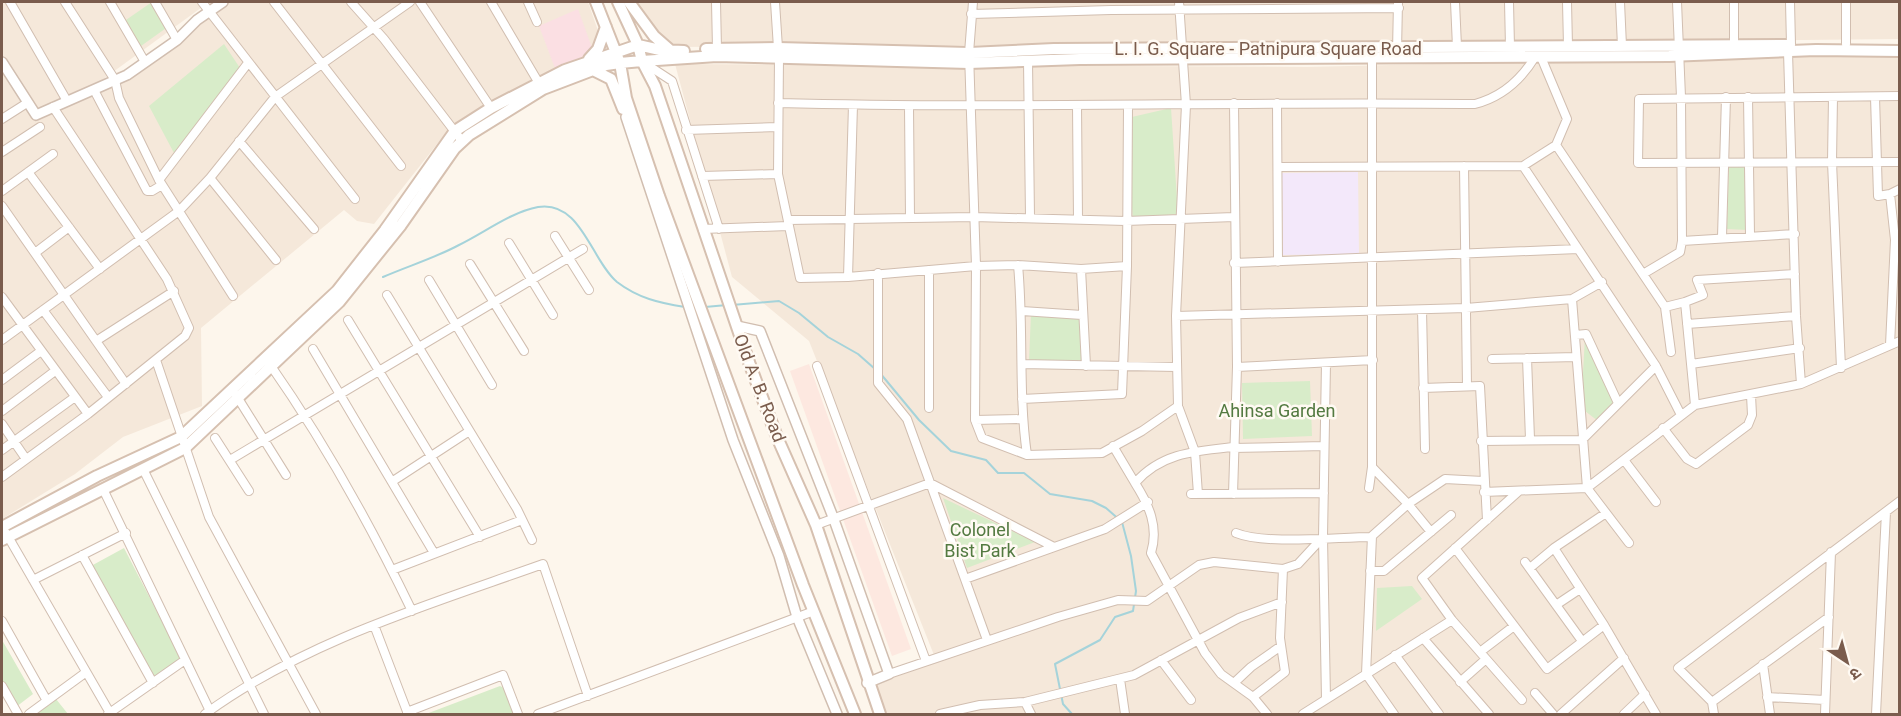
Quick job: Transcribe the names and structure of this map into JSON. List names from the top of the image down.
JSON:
{
  "streets": {
    "main road": ["L. I. G. Square - Patnipura Square Road", "Old A. B. Road"]
  },
  "crossings": [
    ["L. I. G. Square - Patnipura Square Road", "Old A. B. Road"]
  ],
  "parks": ["Ahinsa Garden", "Colonel Bist Park"],
  "north": "bottom right"
}
